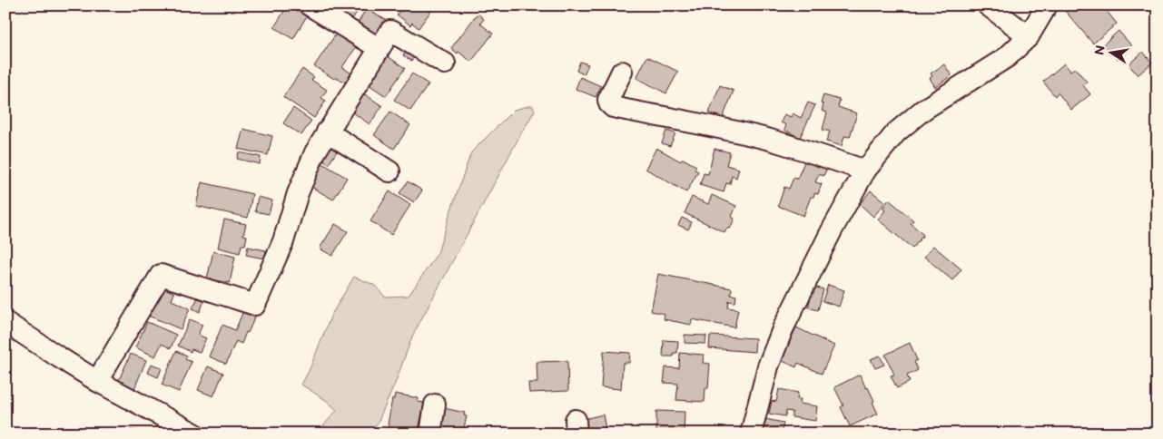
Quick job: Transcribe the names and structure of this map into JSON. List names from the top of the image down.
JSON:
{
  "north": "left"
}
